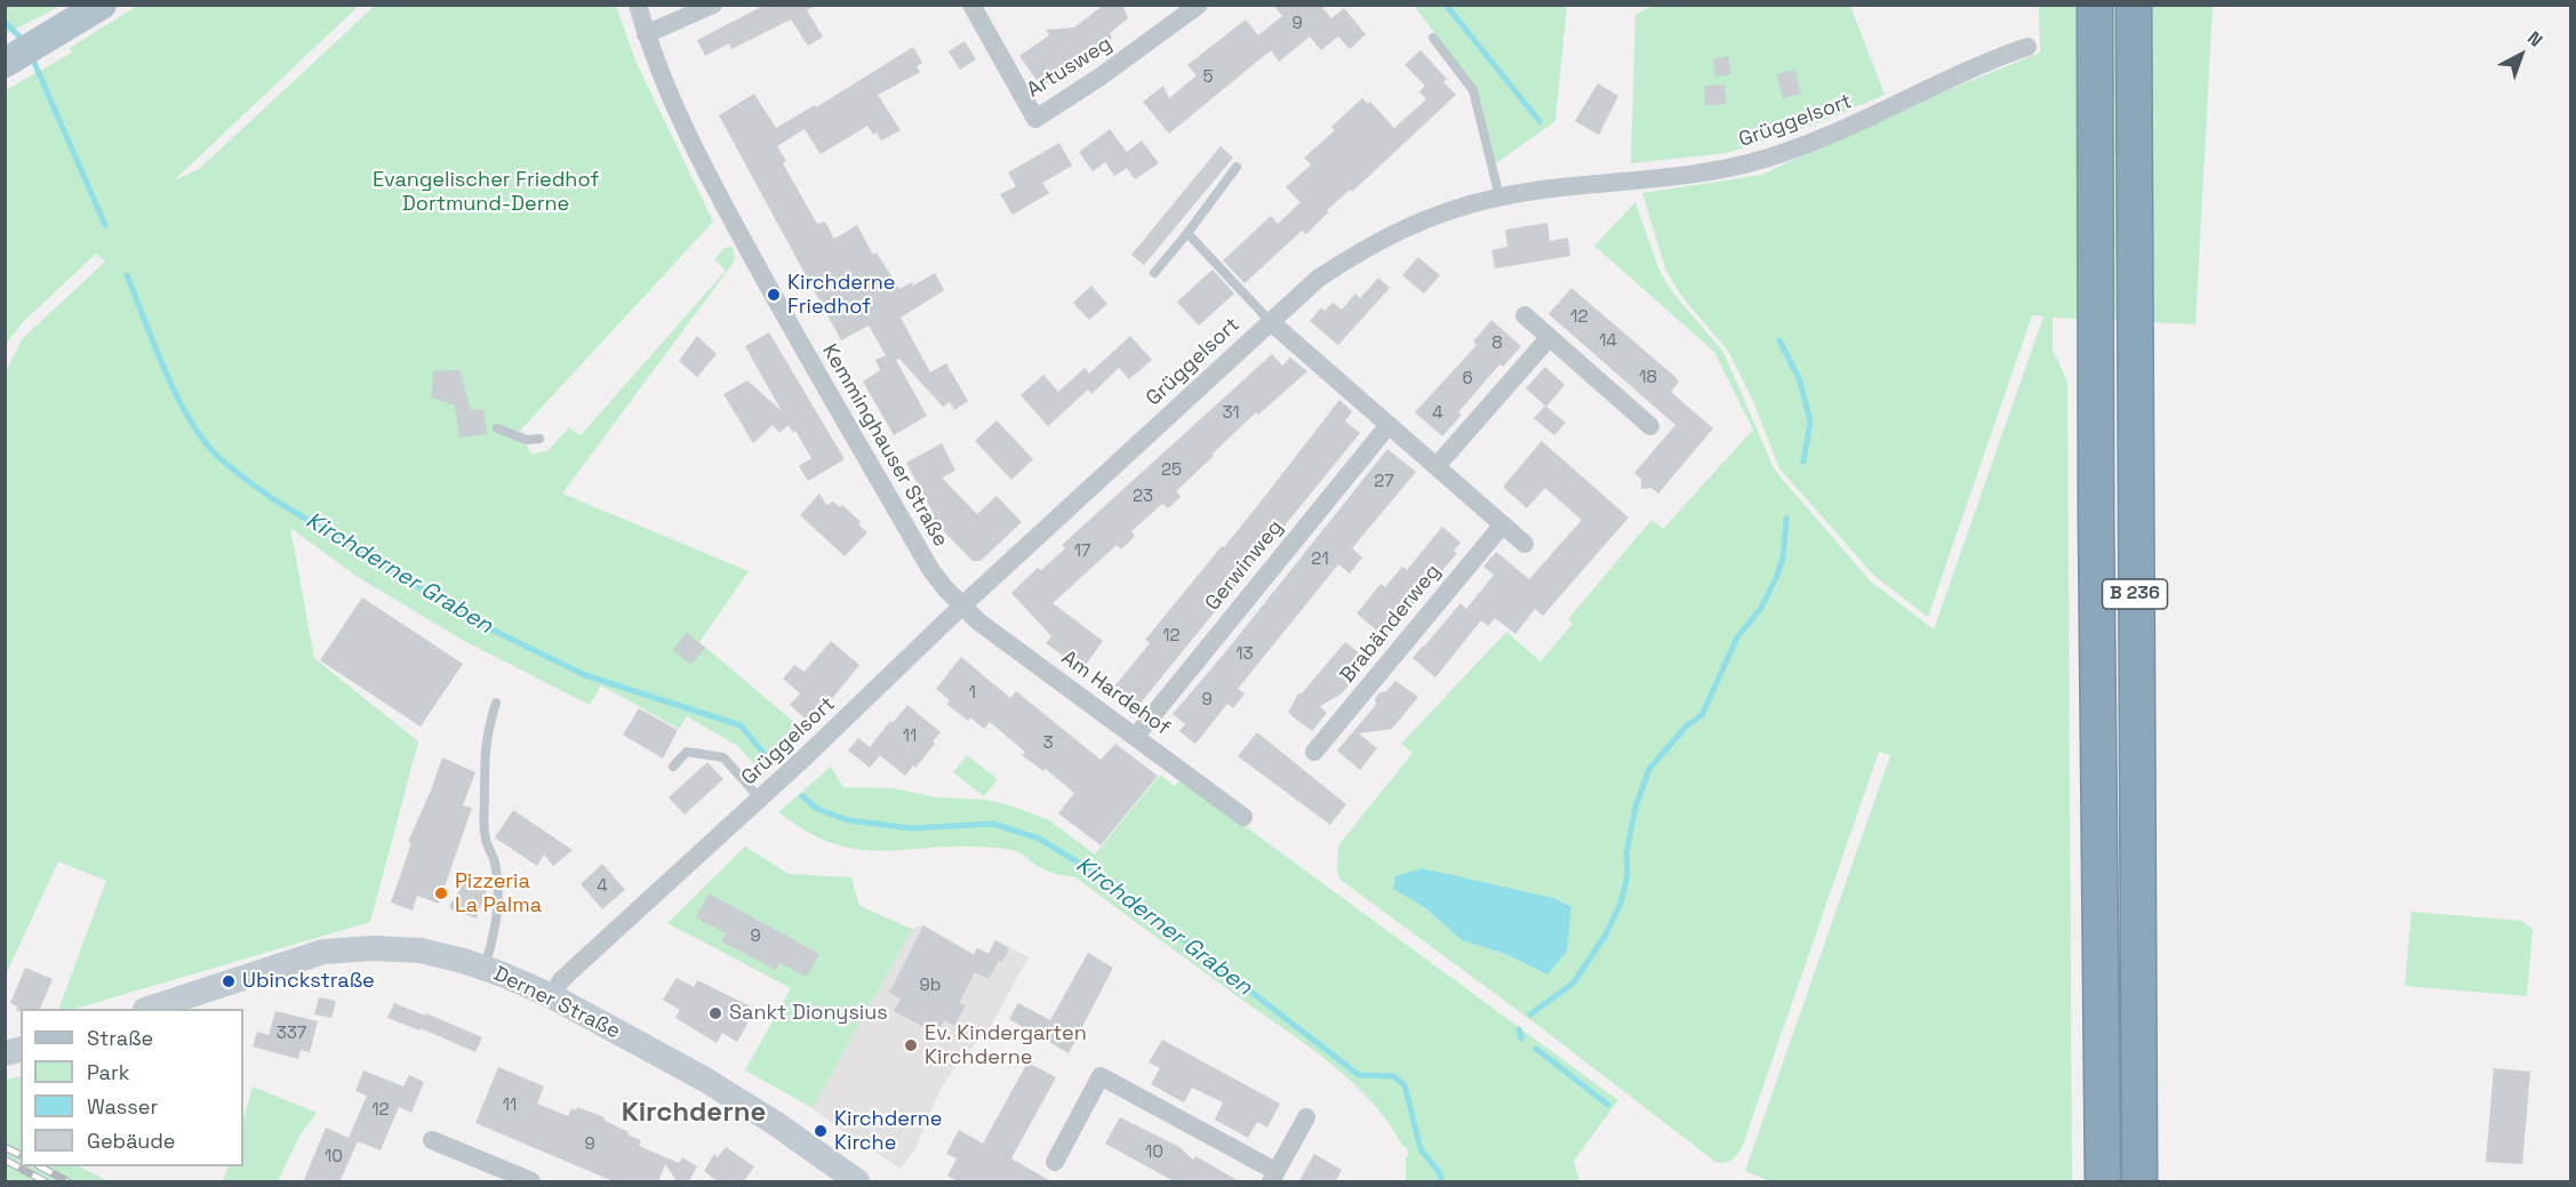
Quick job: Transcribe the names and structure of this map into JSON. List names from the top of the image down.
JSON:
{
  "streets": {
    "highway": ["B 236"],
    "main road": ["Derner Straße"],
    "street": [
      "Artusweg",
      "Grüggelsort",
      "Kemminghauser Straße",
      "Gerwinweg",
      "Brabänderweg",
      "Am Hardehof"
    ]
  },
  "crossings": [
    ["Grüggelsort", "Kemminghauser Straße"],
    ["Grüggelsort", "Am Hardehof"],
    ["Grüggelsort", "Derner Straße"],
    ["Kemminghauser Straße", "Am Hardehof"],
    ["Gerwinweg", "Am Hardehof"]
  ],
  "districts": ["Kirchderne"],
  "water": ["Kirchderner Graben"],
  "parks": ["Evangelischer Friedhof Dortmund-Derne"],
  "places": [
    "Kirchderne Friedhof",
    "Pizzeria La Palma",
    "Ubinckstraße",
    "Sankt Dionysius",
    "Ev. Kindergarten Kirchderne",
    "Kirchderne Kirche"
  ],
  "house_numbers": [
    "9",
    "5",
    "12",
    "14",
    "8",
    "18",
    "6",
    "31",
    "4",
    "25",
    "27",
    "23",
    "17",
    "21",
    "12",
    "13",
    "1",
    "9",
    "11",
    "3",
    "4",
    "9",
    "9b",
    "337",
    "11",
    "12",
    "9",
    "10",
    "10"
  ],
  "legend": [
    "Straße",
    "Park",
    "Wasser",
    "Gebäude"
  ],
  "north": "top right"
}
